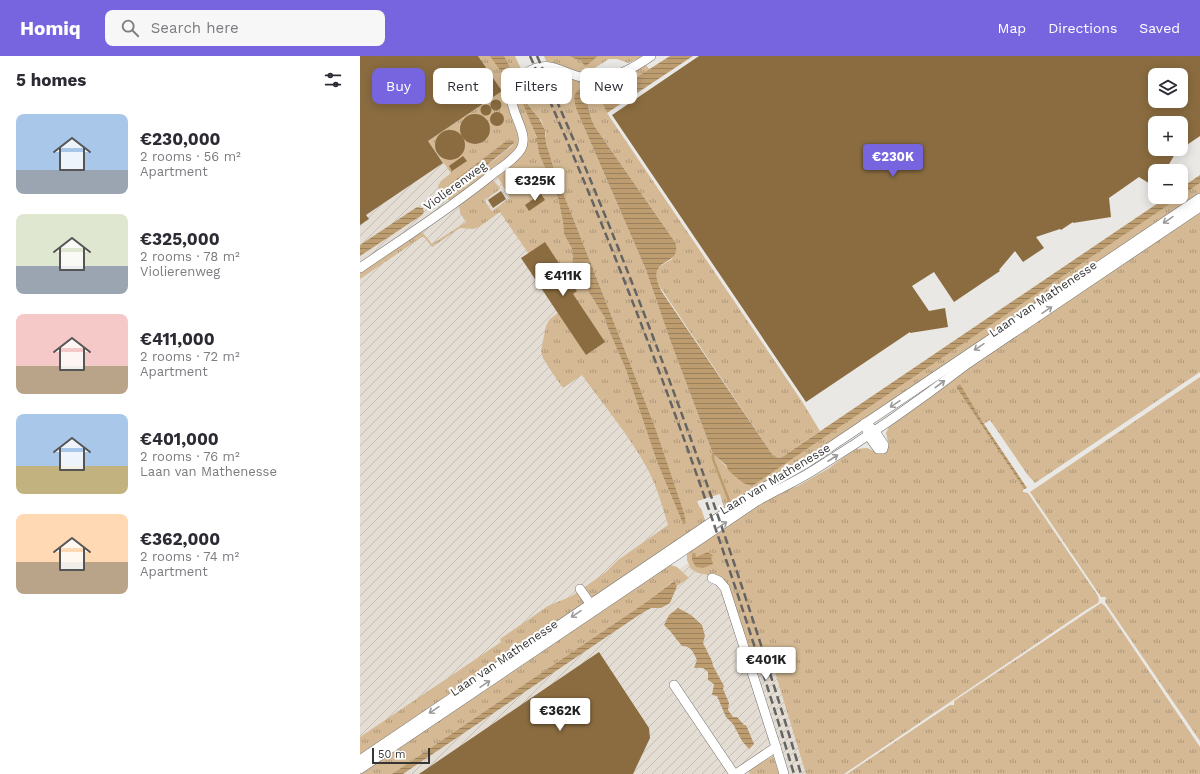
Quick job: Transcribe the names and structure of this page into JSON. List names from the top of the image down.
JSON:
{
  "streets": {
    "street": ["Violierenweg", "Laan van Mathenesse"]
  },
  "scale_bar": "50 m",
  "page": {
    "header": "Homiq",
    "search": "Search here",
    "nav": ["Map", "Directions", "Saved"],
    "heading": "5 homes",
    "map_buttons": ["+", "−"],
    "chip": [
      "Buy",
      "Rent",
      "Filters",
      "New"
    ],
    "list": [
      {
        "name": "€230,000",
        "note": "2 rooms · 56 m² · Apartment"
      },
      {
        "name": "€325,000",
        "note": "2 rooms · 78 m² · Violierenweg"
      },
      {
        "name": "€411,000",
        "note": "2 rooms · 72 m² · Apartment"
      },
      {
        "name": "€401,000",
        "note": "2 rooms · 76 m² · Laan van Mathenesse"
      },
      {
        "name": "€362,000",
        "note": "2 rooms · 74 m² · Apartment"
      }
    ],
    "price": [
      "€230K",
      "€325K",
      "€411K",
      "€401K",
      "€362K"
    ],
    "scale": "50 m"
  }
}
